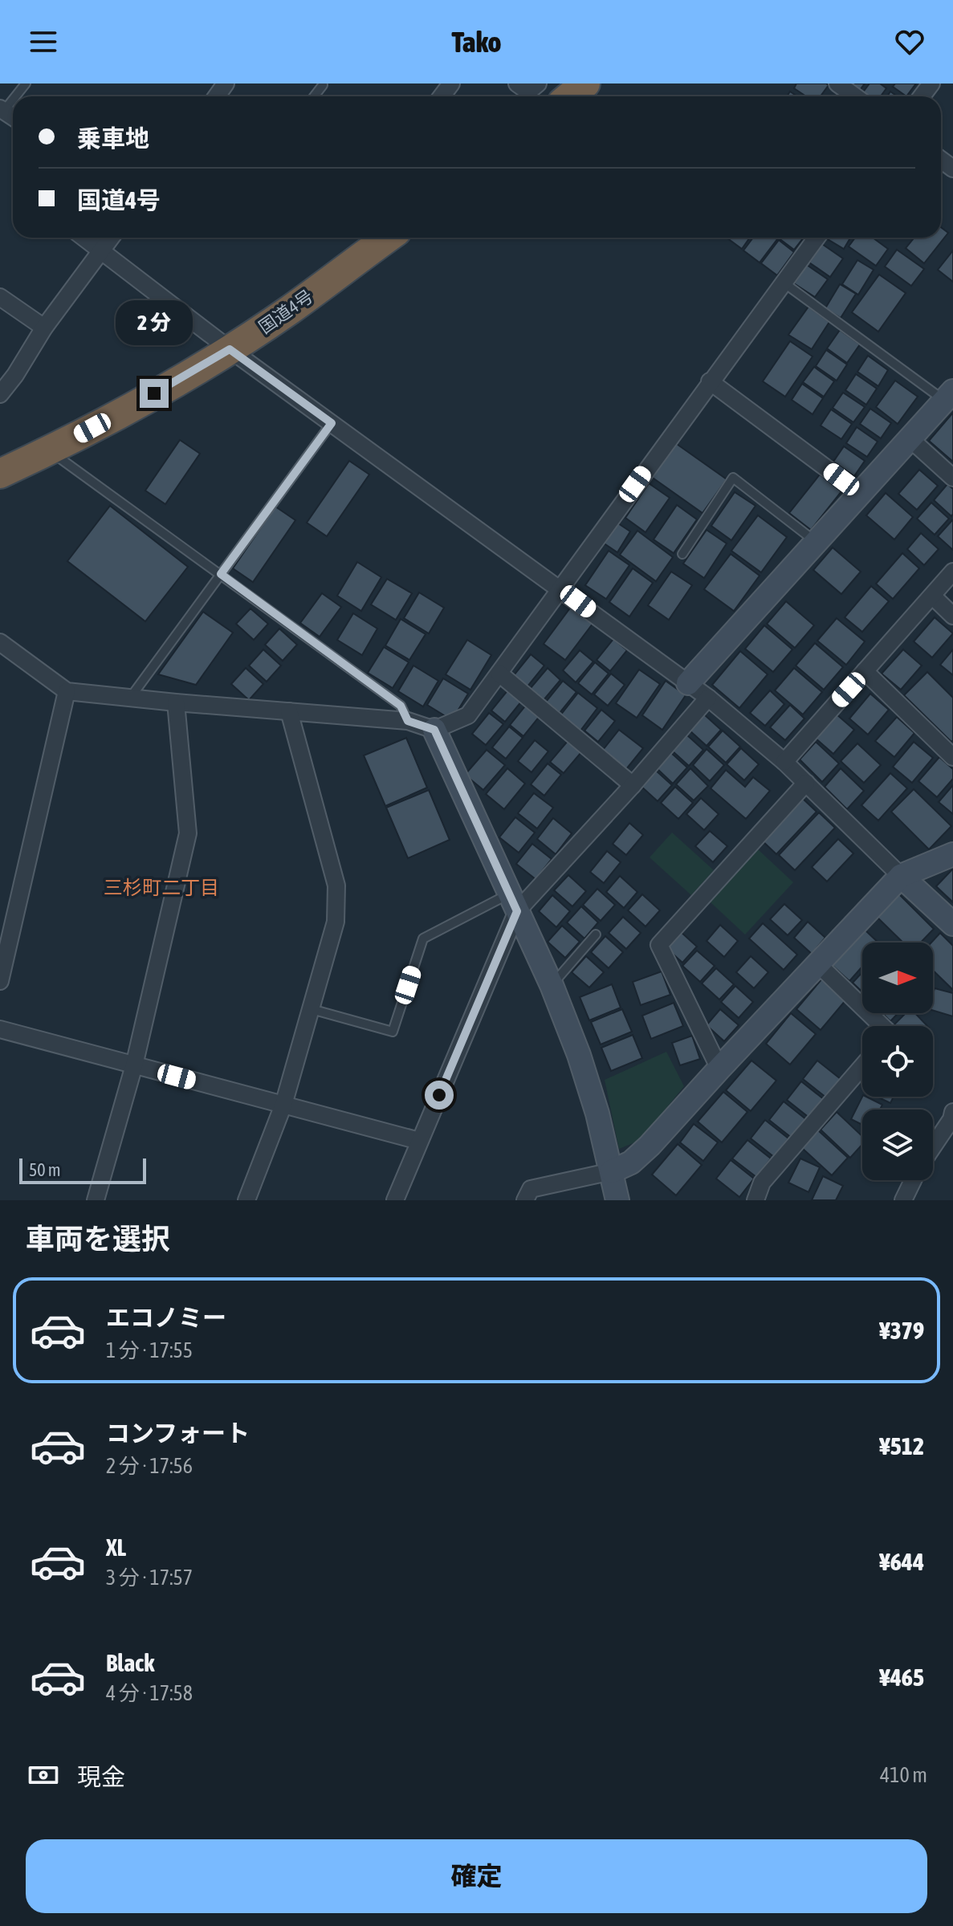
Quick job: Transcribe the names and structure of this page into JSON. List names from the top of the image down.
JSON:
{
  "streets": {
    "highway": ["国道4号"]
  },
  "districts": ["三杉町二丁目"],
  "scale_bar": "50 m",
  "north": "right",
  "page": {
    "header": "Tako",
    "banner": ["乗車地", "国道4号"],
    "bubble": "2 分",
    "scale": "50 m",
    "heading": "車両を選択",
    "list": [
      {
        "name": "エコノミー",
        "note": "1 分 · 17:55",
        "value": "¥379"
      },
      {
        "name": "コンフォート",
        "note": "2 分 · 17:56",
        "value": "¥512"
      },
      {
        "name": "XL",
        "note": "3 分 · 17:57",
        "value": "¥644"
      },
      {
        "name": "Black",
        "note": "4 分 · 17:58",
        "value": "¥465"
      }
    ],
    "pay": ["現金", "410 m"],
    "buttons": "確定"
  }
}
